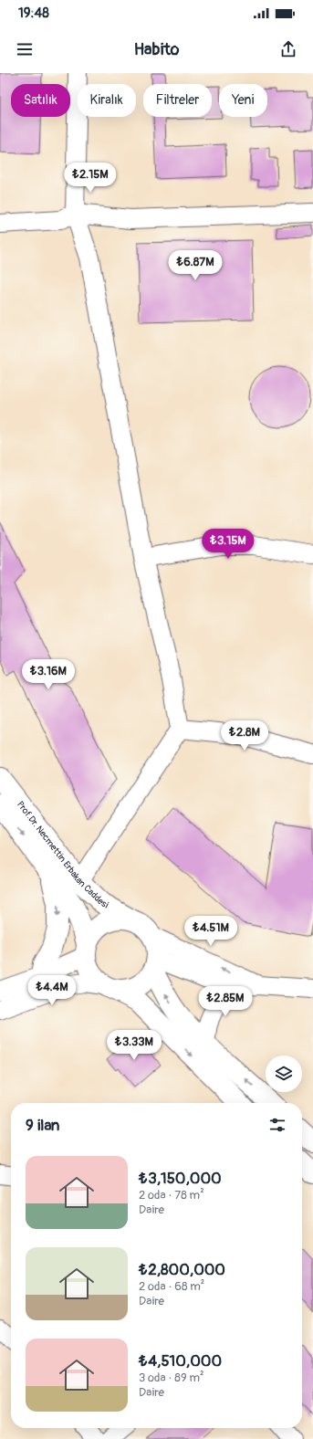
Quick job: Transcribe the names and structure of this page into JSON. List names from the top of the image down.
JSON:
{
  "streets": {
    "main road": ["Prof.Dr. Necmettin Erbakan Caddesi"]
  },
  "page": {
    "status": "19:48",
    "header": "Habito",
    "chip": [
      "Satılık",
      "Kiralık",
      "Filtreler",
      "Yeni"
    ],
    "price": [
      "₺2.15M",
      "₺6.87M",
      "₺3.15M",
      "₺3.16M",
      "₺2.8M",
      "₺4.51M",
      "₺4.4M",
      "₺2.85M",
      "₺3.33M"
    ],
    "heading": "9 ilan",
    "list": [
      {
        "name": "₺3,150,000",
        "note": "2 oda · 78 m² · Daire"
      },
      {
        "name": "₺2,800,000",
        "note": "2 oda · 68 m² · Daire"
      },
      {
        "name": "₺4,510,000",
        "note": "3 oda · 89 m² · Daire"
      }
    ]
  }
}
